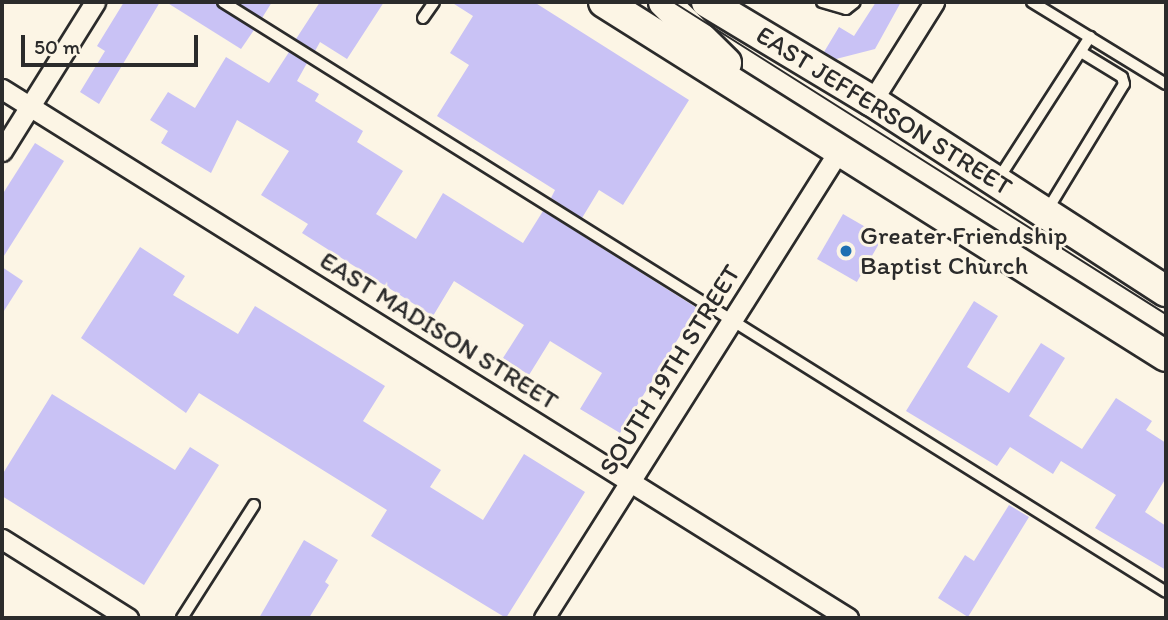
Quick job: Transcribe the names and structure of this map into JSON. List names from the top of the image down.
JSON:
{
  "streets": {
    "main road": ["EAST JEFFERSON STREET"],
    "street": ["EAST MADISON STREET", "SOUTH 19TH STREET"]
  },
  "crossings": [
    ["EAST JEFFERSON STREET", "SOUTH 19TH STREET"],
    ["EAST MADISON STREET", "SOUTH 19TH STREET"]
  ],
  "places": ["Greater Friendship Baptist Church"],
  "scale_bar": "50 m"
}
